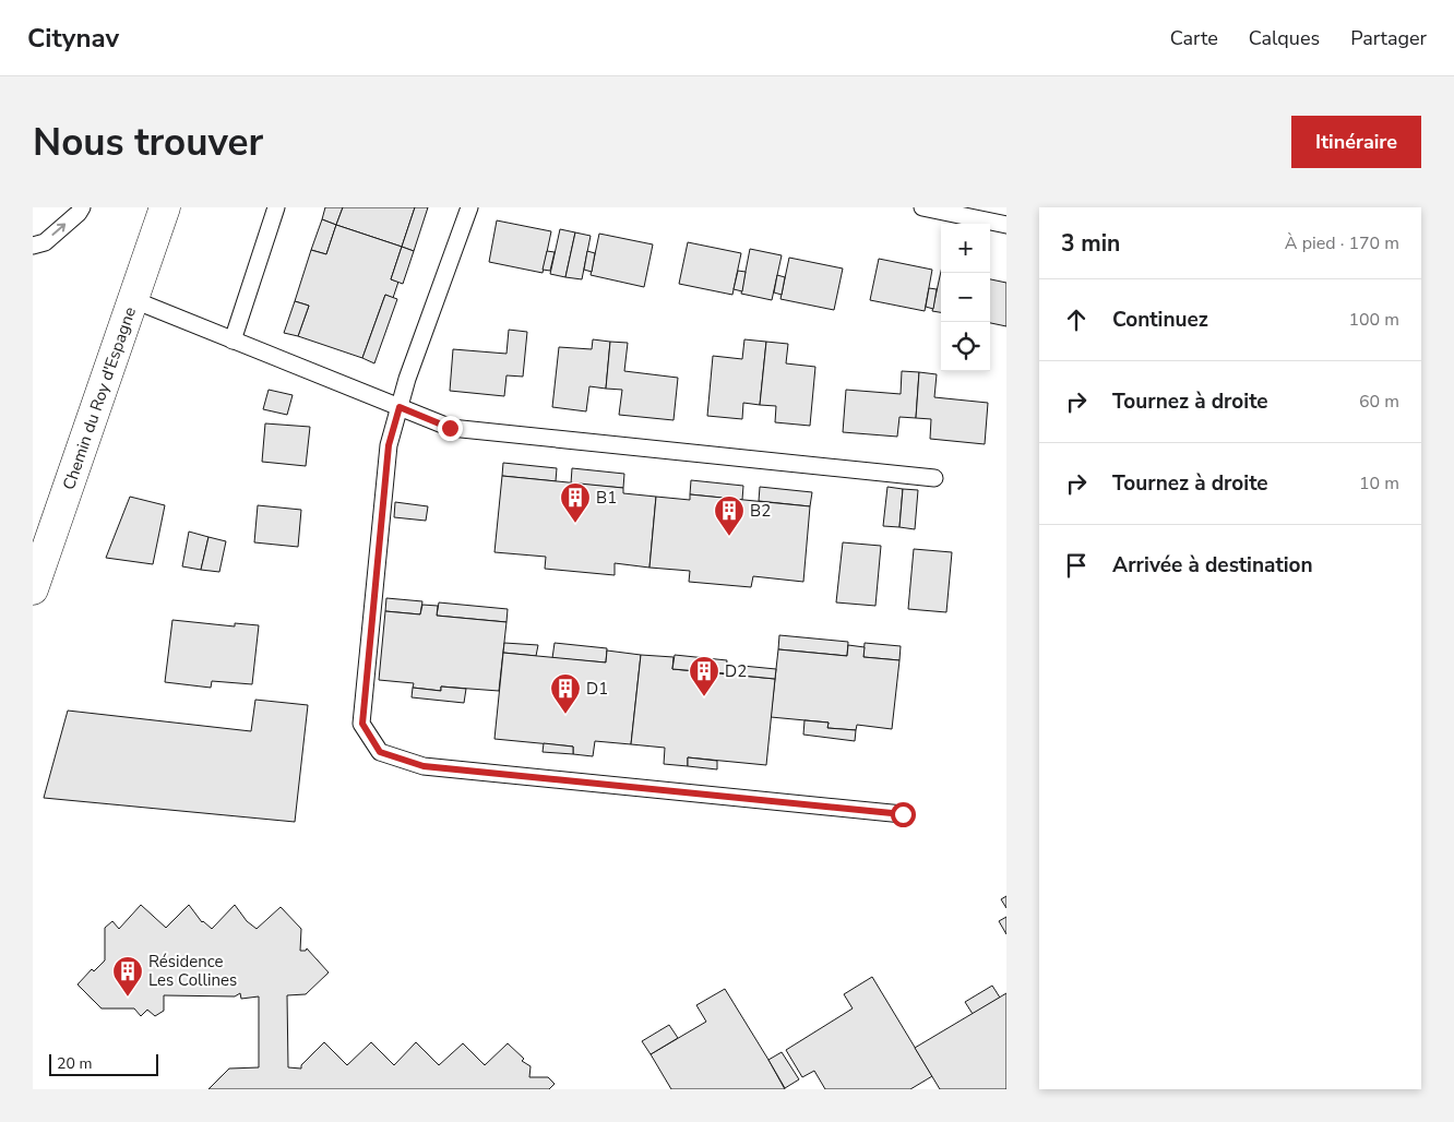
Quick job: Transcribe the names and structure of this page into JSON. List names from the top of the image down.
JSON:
{
  "streets": {
    "street": ["Chemin du Roy d'Espagne"]
  },
  "places": {
    "building": [
      "B1",
      "B2",
      "D2",
      "D1",
      "Résidence Les Collines"
    ]
  },
  "scale_bar": "20 m",
  "page": {
    "header": "Citynav",
    "nav": ["Carte", "Calques", "Partager"],
    "buttons": "Itinéraire",
    "title": "Nous trouver",
    "heading": ["3 min", "À pied · 170 m"],
    "map_buttons": ["+", "−"],
    "list": [
      ["Continuez", "100 m"],
      ["Tournez à droite", "60 m"],
      ["Tournez à droite", "10 m"],
      "Arrivée à destination"
    ],
    "scale": "20 m"
  }
}
